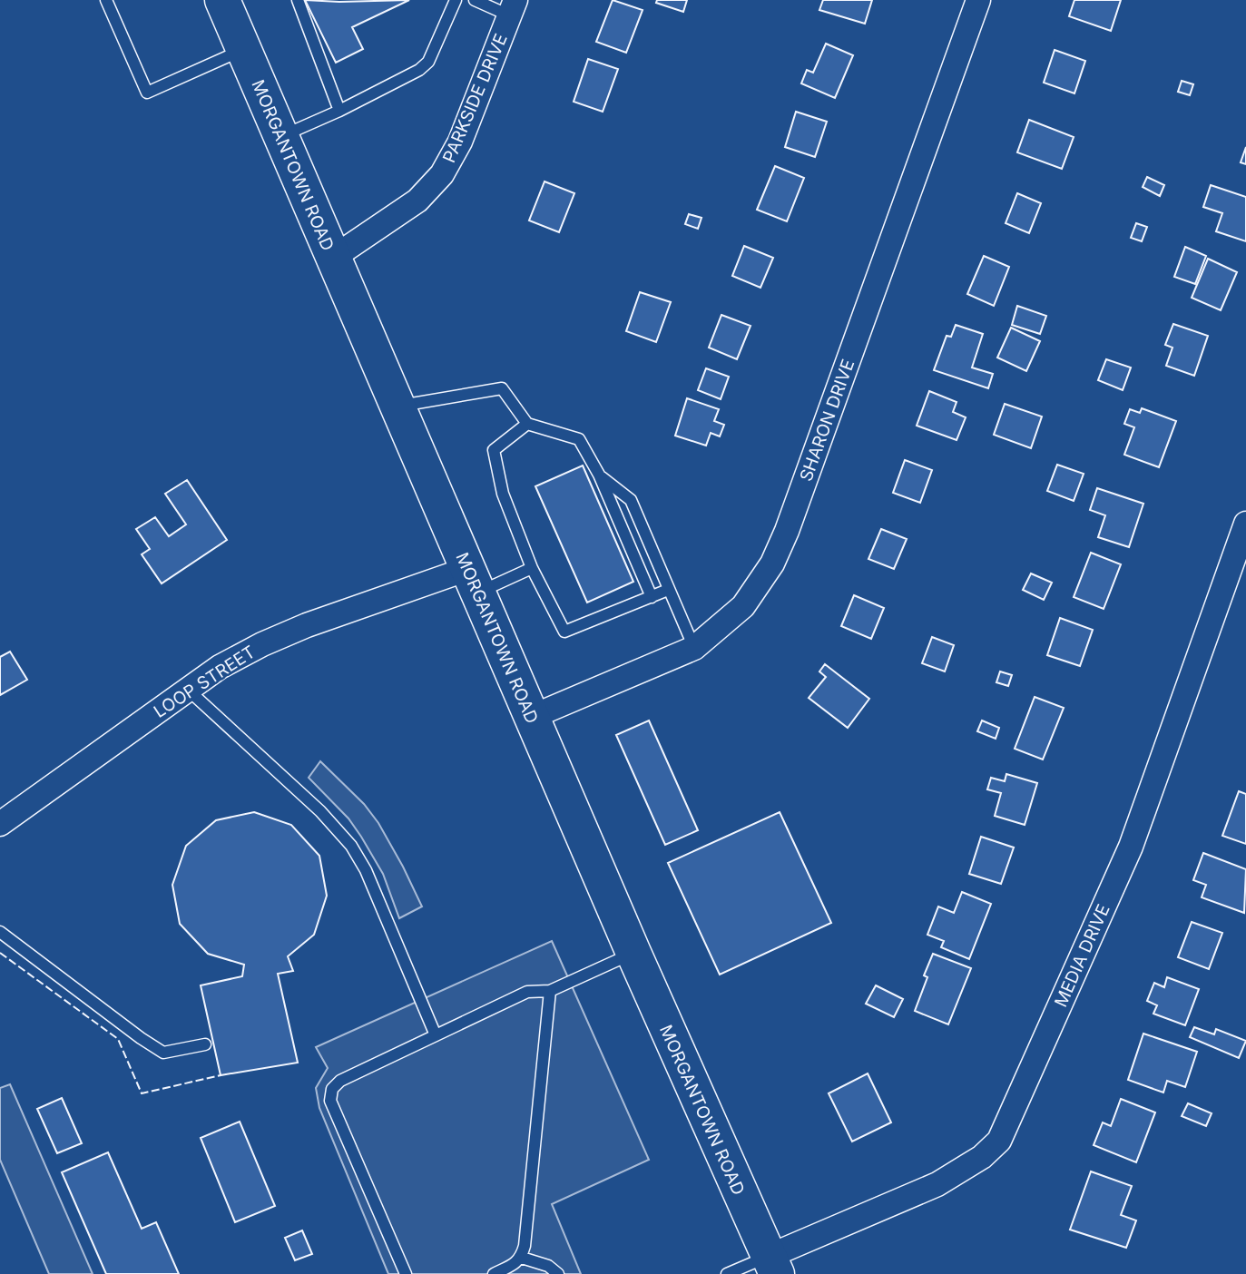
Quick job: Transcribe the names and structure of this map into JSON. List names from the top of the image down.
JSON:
{
  "streets": {
    "main road": ["MORGANTOWN ROAD"],
    "street": [
      "PARKSIDE DRIVE",
      "SHARON DRIVE",
      "LOOP STREET",
      "MEDIA DRIVE"
    ]
  },
  "crossings": [
    ["PARKSIDE DRIVE", "MORGANTOWN ROAD"],
    ["MORGANTOWN ROAD", "SHARON DRIVE"],
    ["MORGANTOWN ROAD", "LOOP STREET"],
    ["MORGANTOWN ROAD", "MEDIA DRIVE"]
  ]
}
